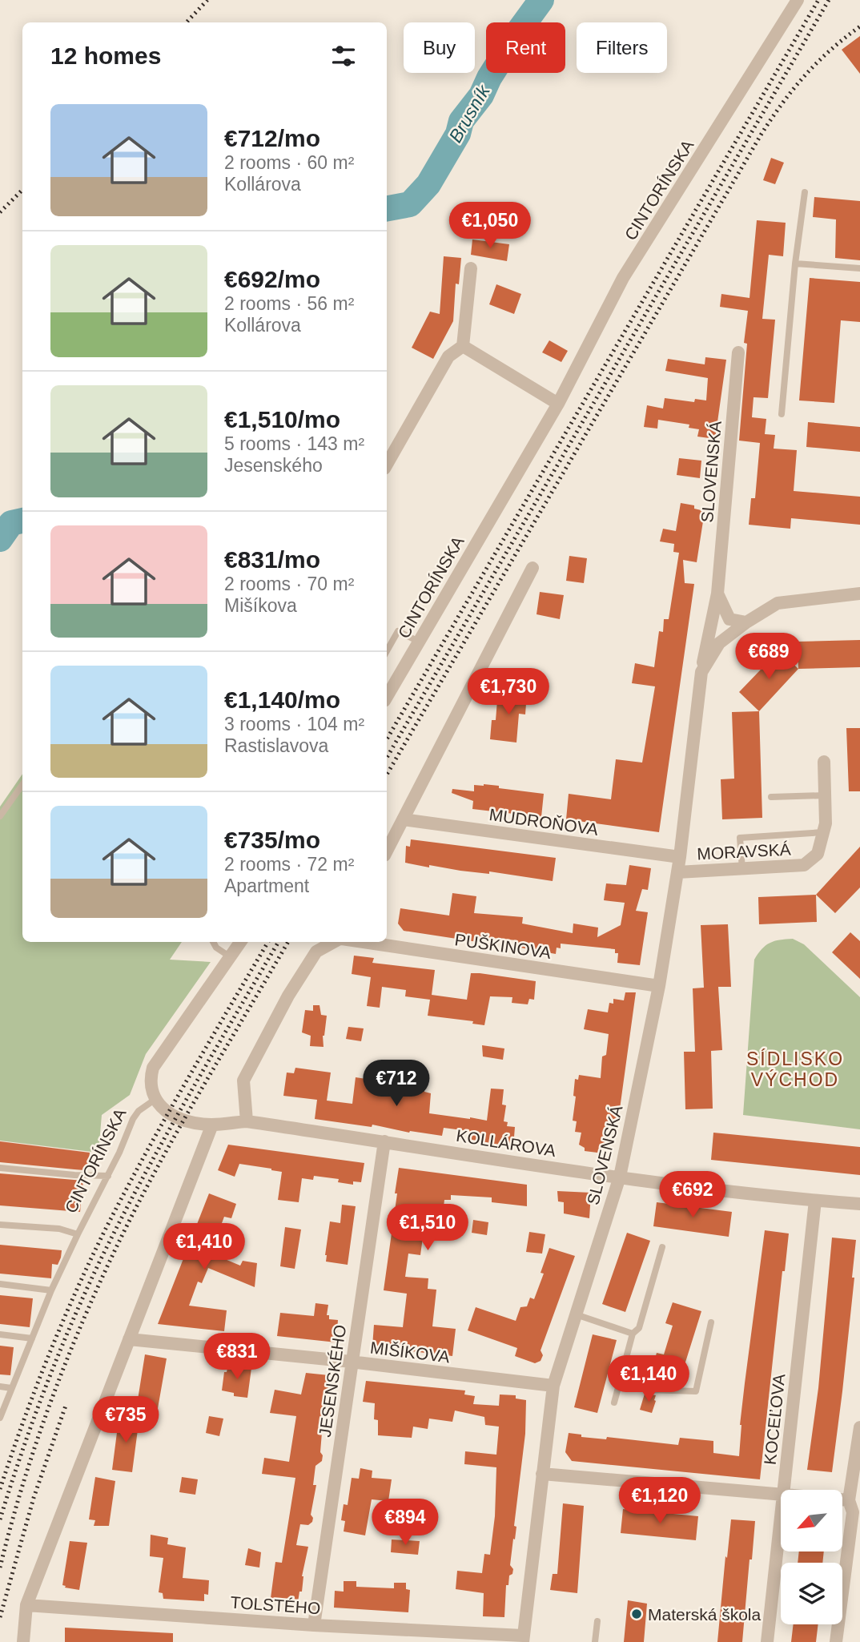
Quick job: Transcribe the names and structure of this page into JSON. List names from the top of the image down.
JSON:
{
  "streets": {
    "street": [
      "CINTORÍNSKA",
      "SLOVENSKÁ",
      "MUDROŇOVA",
      "MORAVSKÁ",
      "PUŠKINOVA",
      "KOLLÁROVA",
      "MIŠÍKOVA",
      "JESENSKÉHO",
      "KOCEĽOVA",
      "TOLSTÉHO"
    ]
  },
  "crossings": [
    ["CINTORÍNSKA", "KOLLÁROVA"],
    ["SLOVENSKÁ", "MUDROŇOVA"],
    ["SLOVENSKÁ", "MORAVSKÁ"],
    ["SLOVENSKÁ", "PUŠKINOVA"],
    ["SLOVENSKÁ", "KOLLÁROVA"],
    ["SLOVENSKÁ", "MIŠÍKOVA"],
    ["SLOVENSKÁ", "TOLSTÉHO"],
    ["KOLLÁROVA", "JESENSKÉHO"],
    ["KOLLÁROVA", "KOCEĽOVA"],
    ["MIŠÍKOVA", "JESENSKÉHO"],
    ["JESENSKÉHO", "TOLSTÉHO"]
  ],
  "districts": ["SÍDLISKO VÝCHOD"],
  "water": ["Brusník"],
  "places": ["Materská škola"],
  "north": "bottom left",
  "page": {
    "chip": ["Buy", "Rent", "Filters"],
    "heading": "12 homes",
    "list": [
      {
        "name": "€712/mo",
        "note": "2 rooms · 60 m² · Kollárova"
      },
      {
        "name": "€692/mo",
        "note": "2 rooms · 56 m² · Kollárova"
      },
      {
        "name": "€1,510/mo",
        "note": "5 rooms · 143 m² · Jesenského"
      },
      {
        "name": "€831/mo",
        "note": "2 rooms · 70 m² · Mišíkova"
      },
      {
        "name": "€1,140/mo",
        "note": "3 rooms · 104 m² · Rastislavova"
      },
      {
        "name": "€735/mo",
        "note": "2 rooms · 72 m² · Apartment"
      }
    ],
    "price": [
      "€1,050",
      "€689",
      "€1,730",
      "€712",
      "€692",
      "€1,510",
      "€1,410",
      "€831",
      "€1,140",
      "€735",
      "€1,120",
      "€894"
    ]
  }
}
